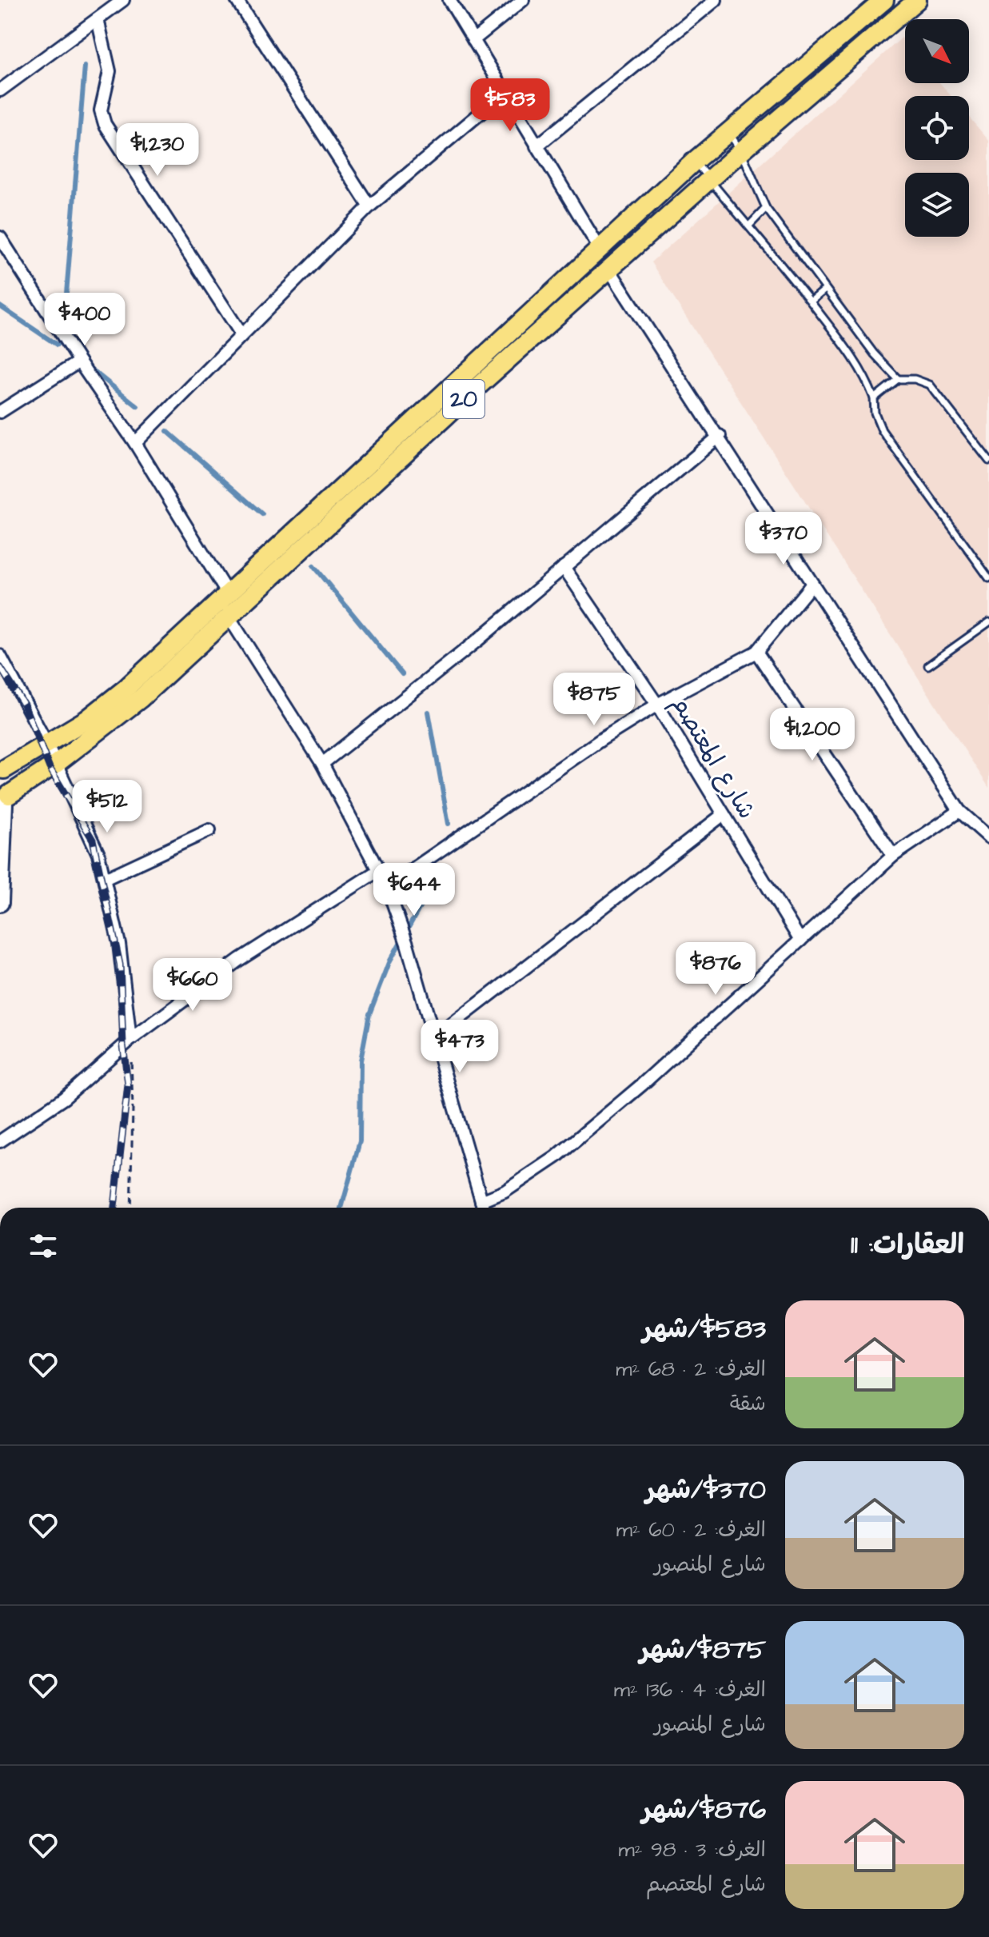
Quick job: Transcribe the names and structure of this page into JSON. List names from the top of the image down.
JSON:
{
  "streets": {
    "main road": ["20"],
    "street": ["شارع المعتصم"]
  },
  "north": "bottom right",
  "page": {
    "price": [
      "$583",
      "$1,230",
      "$400",
      "$370",
      "$875",
      "$1,200",
      "$512",
      "$644",
      "$876",
      "$660",
      "$473"
    ],
    "heading": "العقارات: 11",
    "list": [
      {
        "name": "$583/شهر",
        "note": "الغرف: 2 · 68 m² · شقة"
      },
      {
        "name": "$370/شهر",
        "note": "الغرف: 2 · 60 m² · شارع المنصور"
      },
      {
        "name": "$875/شهر",
        "note": "الغرف: 4 · 136 m² · شارع المنصور"
      },
      {
        "name": "$876/شهر",
        "note": "الغرف: 3 · 98 m² · شارع المعتصم"
      }
    ]
  }
}
